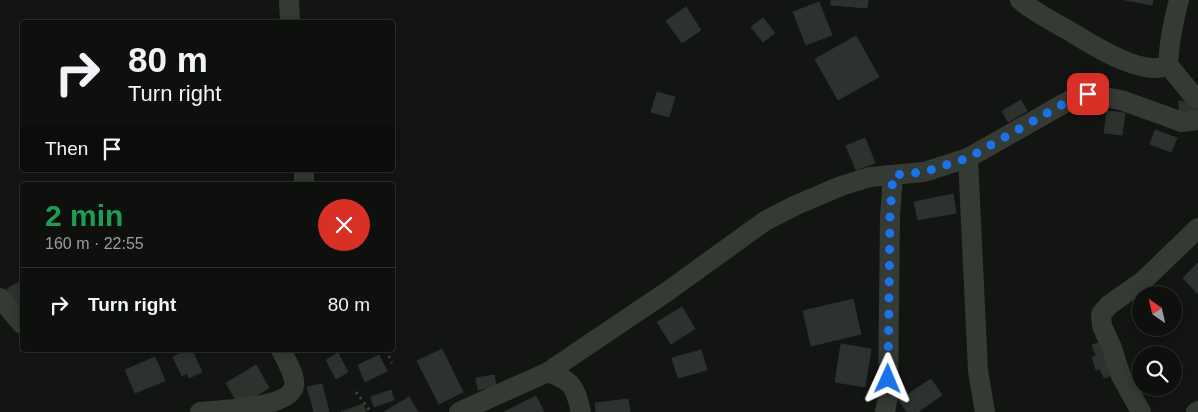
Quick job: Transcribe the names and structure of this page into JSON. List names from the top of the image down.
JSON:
{
  "north": "top left",
  "page": {
    "turn": ["80 m", "Turn right"],
    "then": "Then",
    "heading": ["2 min", "160 m · 22:55"],
    "list": [
      {
        "name": "Turn right",
        "value": "80 m"
      }
    ]
  }
}
